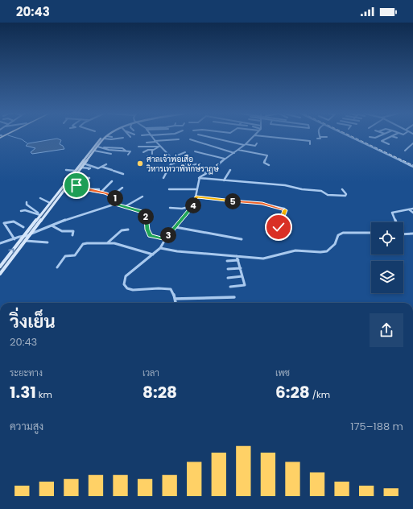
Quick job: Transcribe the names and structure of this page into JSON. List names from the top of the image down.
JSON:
{
  "places": ["ศาลเจ้าพ่อเสือ วิหารเทวาพิทักษ์ราฏษ์"],
  "page": {
    "status": "20:43",
    "pins": [
      "1",
      "5",
      "4",
      "2",
      "3"
    ],
    "heading": ["วิ่งเย็น", "20:43"],
    "stats": [
      ["ระยะทาง", "1.31 km"],
      ["เวลา", "8:28"],
      ["เพซ", "6:28 /km"]
    ],
    "chart": ["ความสูง", "175–188 m"]
  }
}
